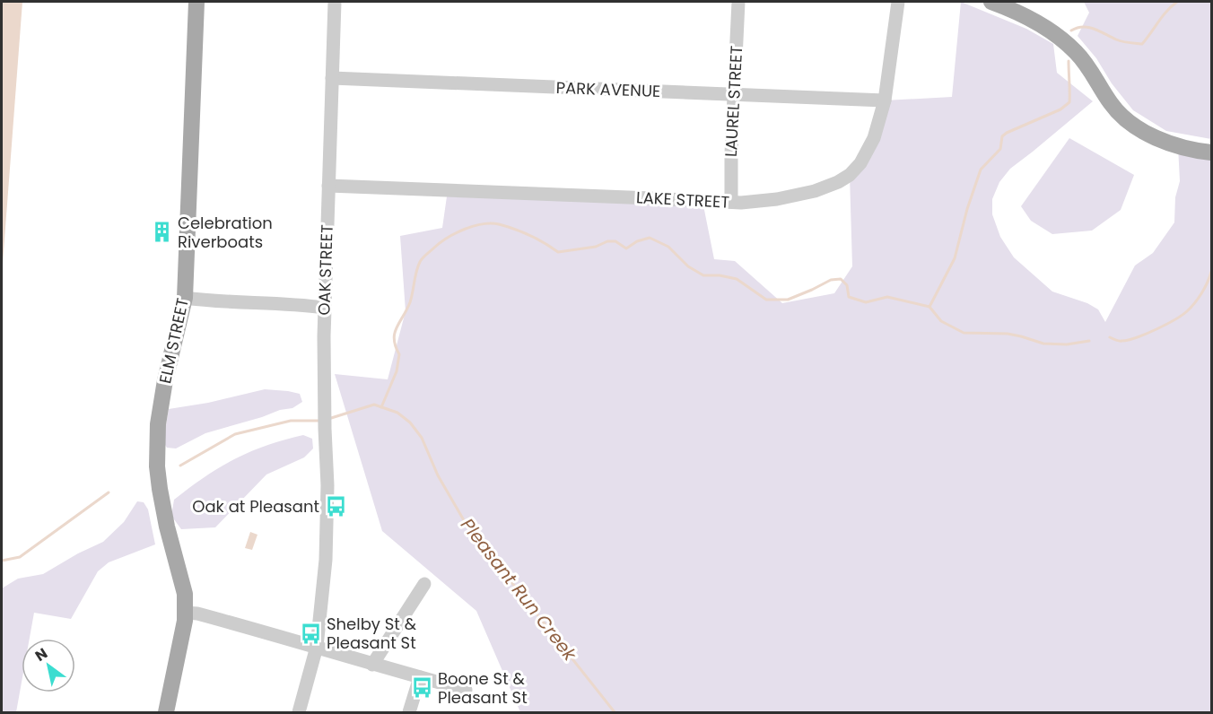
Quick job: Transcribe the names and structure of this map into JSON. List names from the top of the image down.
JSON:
{
  "streets": {
    "main road": ["ELM STREET"],
    "street": [
      "PARK AVENUE",
      "LAUREL STREET",
      "LAKE STREET",
      "OAK STREET"
    ]
  },
  "crossings": [
    ["PARK AVENUE", "LAUREL STREET"],
    ["PARK AVENUE", "LAKE STREET"],
    ["PARK AVENUE", "OAK STREET"],
    ["LAUREL STREET", "LAKE STREET"],
    ["LAKE STREET", "OAK STREET"]
  ],
  "water": ["Pleasant Run Creek"],
  "places": {
    "building": ["Celebration Riverboats"],
    "bus stop": ["Oak at Pleasant", "Shelby St & Pleasant St", "Boone St & Pleasant St"]
  },
  "north": "top left"
}
